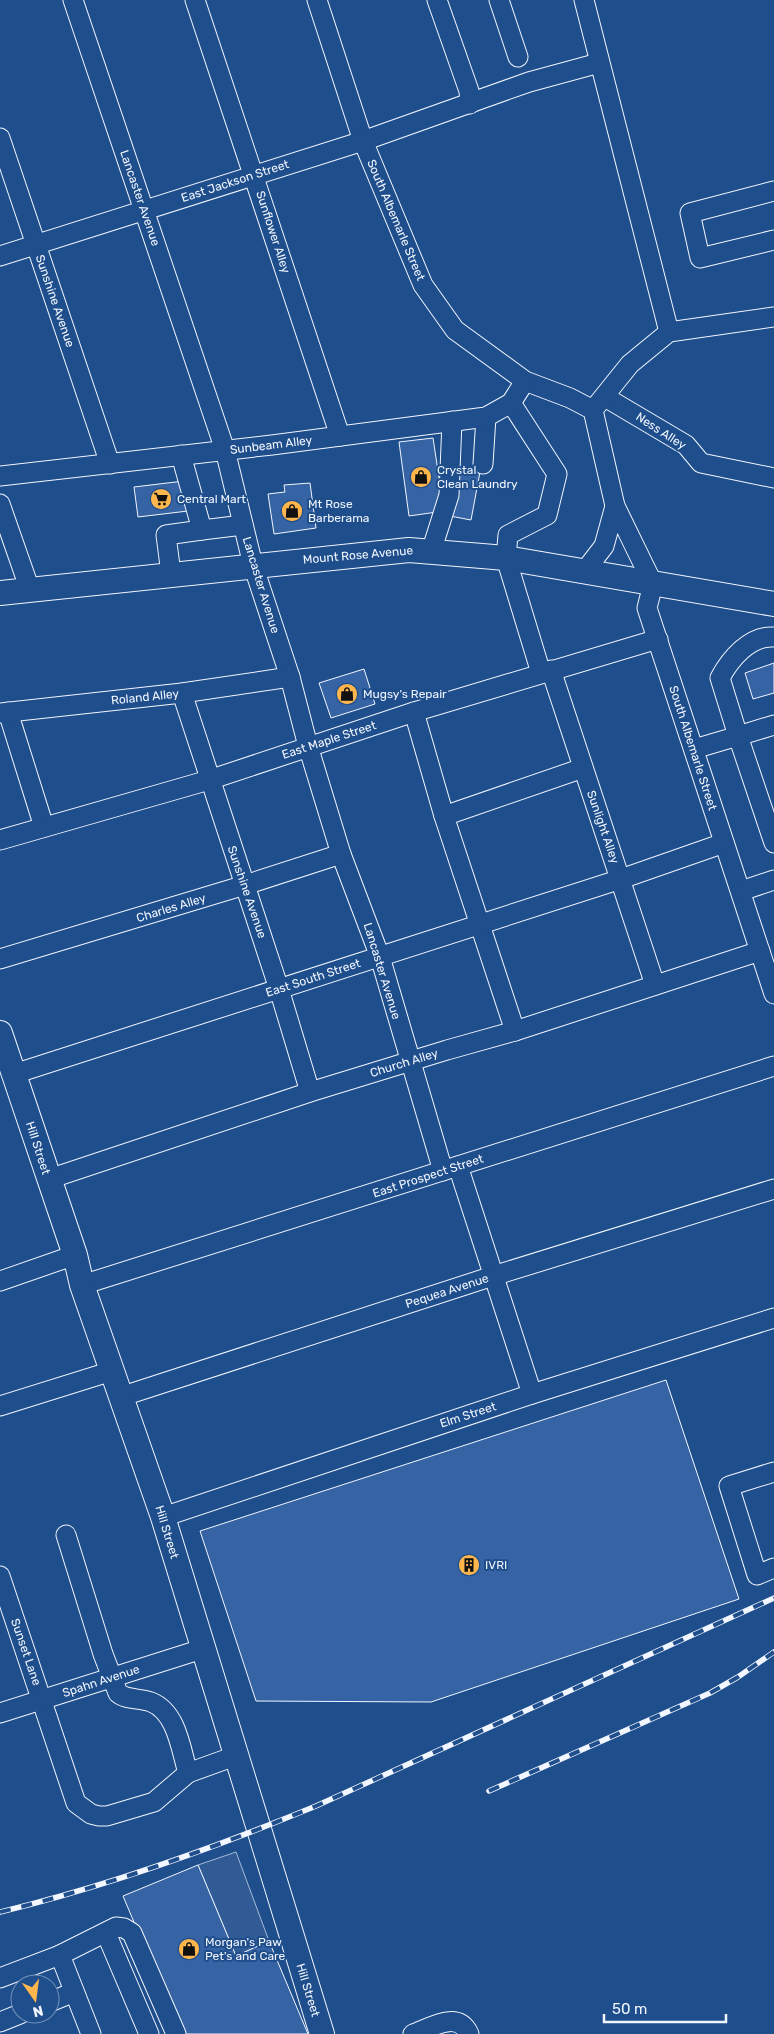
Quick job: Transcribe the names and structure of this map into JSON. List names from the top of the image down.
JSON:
{
  "streets": {
    "main road": ["Mount Rose Avenue", "Hill Street"],
    "street": [
      "East Jackson Street",
      "Lancaster Avenue",
      "South Albemarle Street",
      "Sunflower Alley",
      "Sunshine Avenue",
      "Ness Alley",
      "Sunbeam Alley",
      "Roland Alley",
      "East Maple Street",
      "Sunlight Alley",
      "Charles Alley",
      "East South Street",
      "Church Alley",
      "East Prospect Street",
      "Pequea Avenue",
      "Elm Street",
      "Sunset Lane",
      "Spahn Avenue"
    ]
  },
  "crossings": [
    ["East Jackson Street", "Lancaster Avenue"],
    ["East Jackson Street", "South Albemarle Street"],
    ["East Jackson Street", "Sunflower Alley"],
    ["East Jackson Street", "Sunshine Avenue"],
    ["Lancaster Avenue", "Sunbeam Alley"],
    ["Lancaster Avenue", "Mount Rose Avenue"],
    ["Lancaster Avenue", "Roland Alley"],
    ["Lancaster Avenue", "East Maple Street"],
    ["Lancaster Avenue", "Charles Alley"],
    ["Lancaster Avenue", "East South Street"],
    ["Lancaster Avenue", "Church Alley"],
    ["Lancaster Avenue", "East Prospect Street"],
    ["Lancaster Avenue", "Pequea Avenue"],
    ["Lancaster Avenue", "Elm Street"],
    ["South Albemarle Street", "Ness Alley"],
    ["South Albemarle Street", "Sunbeam Alley"],
    ["South Albemarle Street", "Mount Rose Avenue"],
    ["South Albemarle Street", "East Maple Street"],
    ["South Albemarle Street", "East South Street"],
    ["South Albemarle Street", "Church Alley"],
    ["Sunflower Alley", "Sunbeam Alley"],
    ["Sunshine Avenue", "Sunbeam Alley"],
    ["Sunshine Avenue", "Roland Alley"],
    ["Sunshine Avenue", "East Maple Street"],
    ["Sunshine Avenue", "Charles Alley"],
    ["Sunshine Avenue", "East South Street"],
    ["Sunshine Avenue", "Church Alley"],
    ["Mount Rose Avenue", "Sunlight Alley"],
    ["East Maple Street", "Sunlight Alley"],
    ["Sunlight Alley", "East South Street"],
    ["Sunlight Alley", "Church Alley"],
    ["East South Street", "Hill Street"],
    ["Church Alley", "Hill Street"],
    ["Hill Street", "East Prospect Street"],
    ["Hill Street", "Pequea Avenue"],
    ["Hill Street", "Elm Street"],
    ["Hill Street", "Spahn Avenue"],
    ["Sunset Lane", "Spahn Avenue"]
  ],
  "places": {
    "shop": [
      "Crystal Clean Laundry",
      "Mt Rose Barberama",
      "Mugsy's Repair",
      "Morgan's Paw Pet's and Care"
    ],
    "supermarket": ["Central Mart"],
    "building": ["IVRI"]
  },
  "scale_bar": "50 m",
  "north": "bottom"
}
